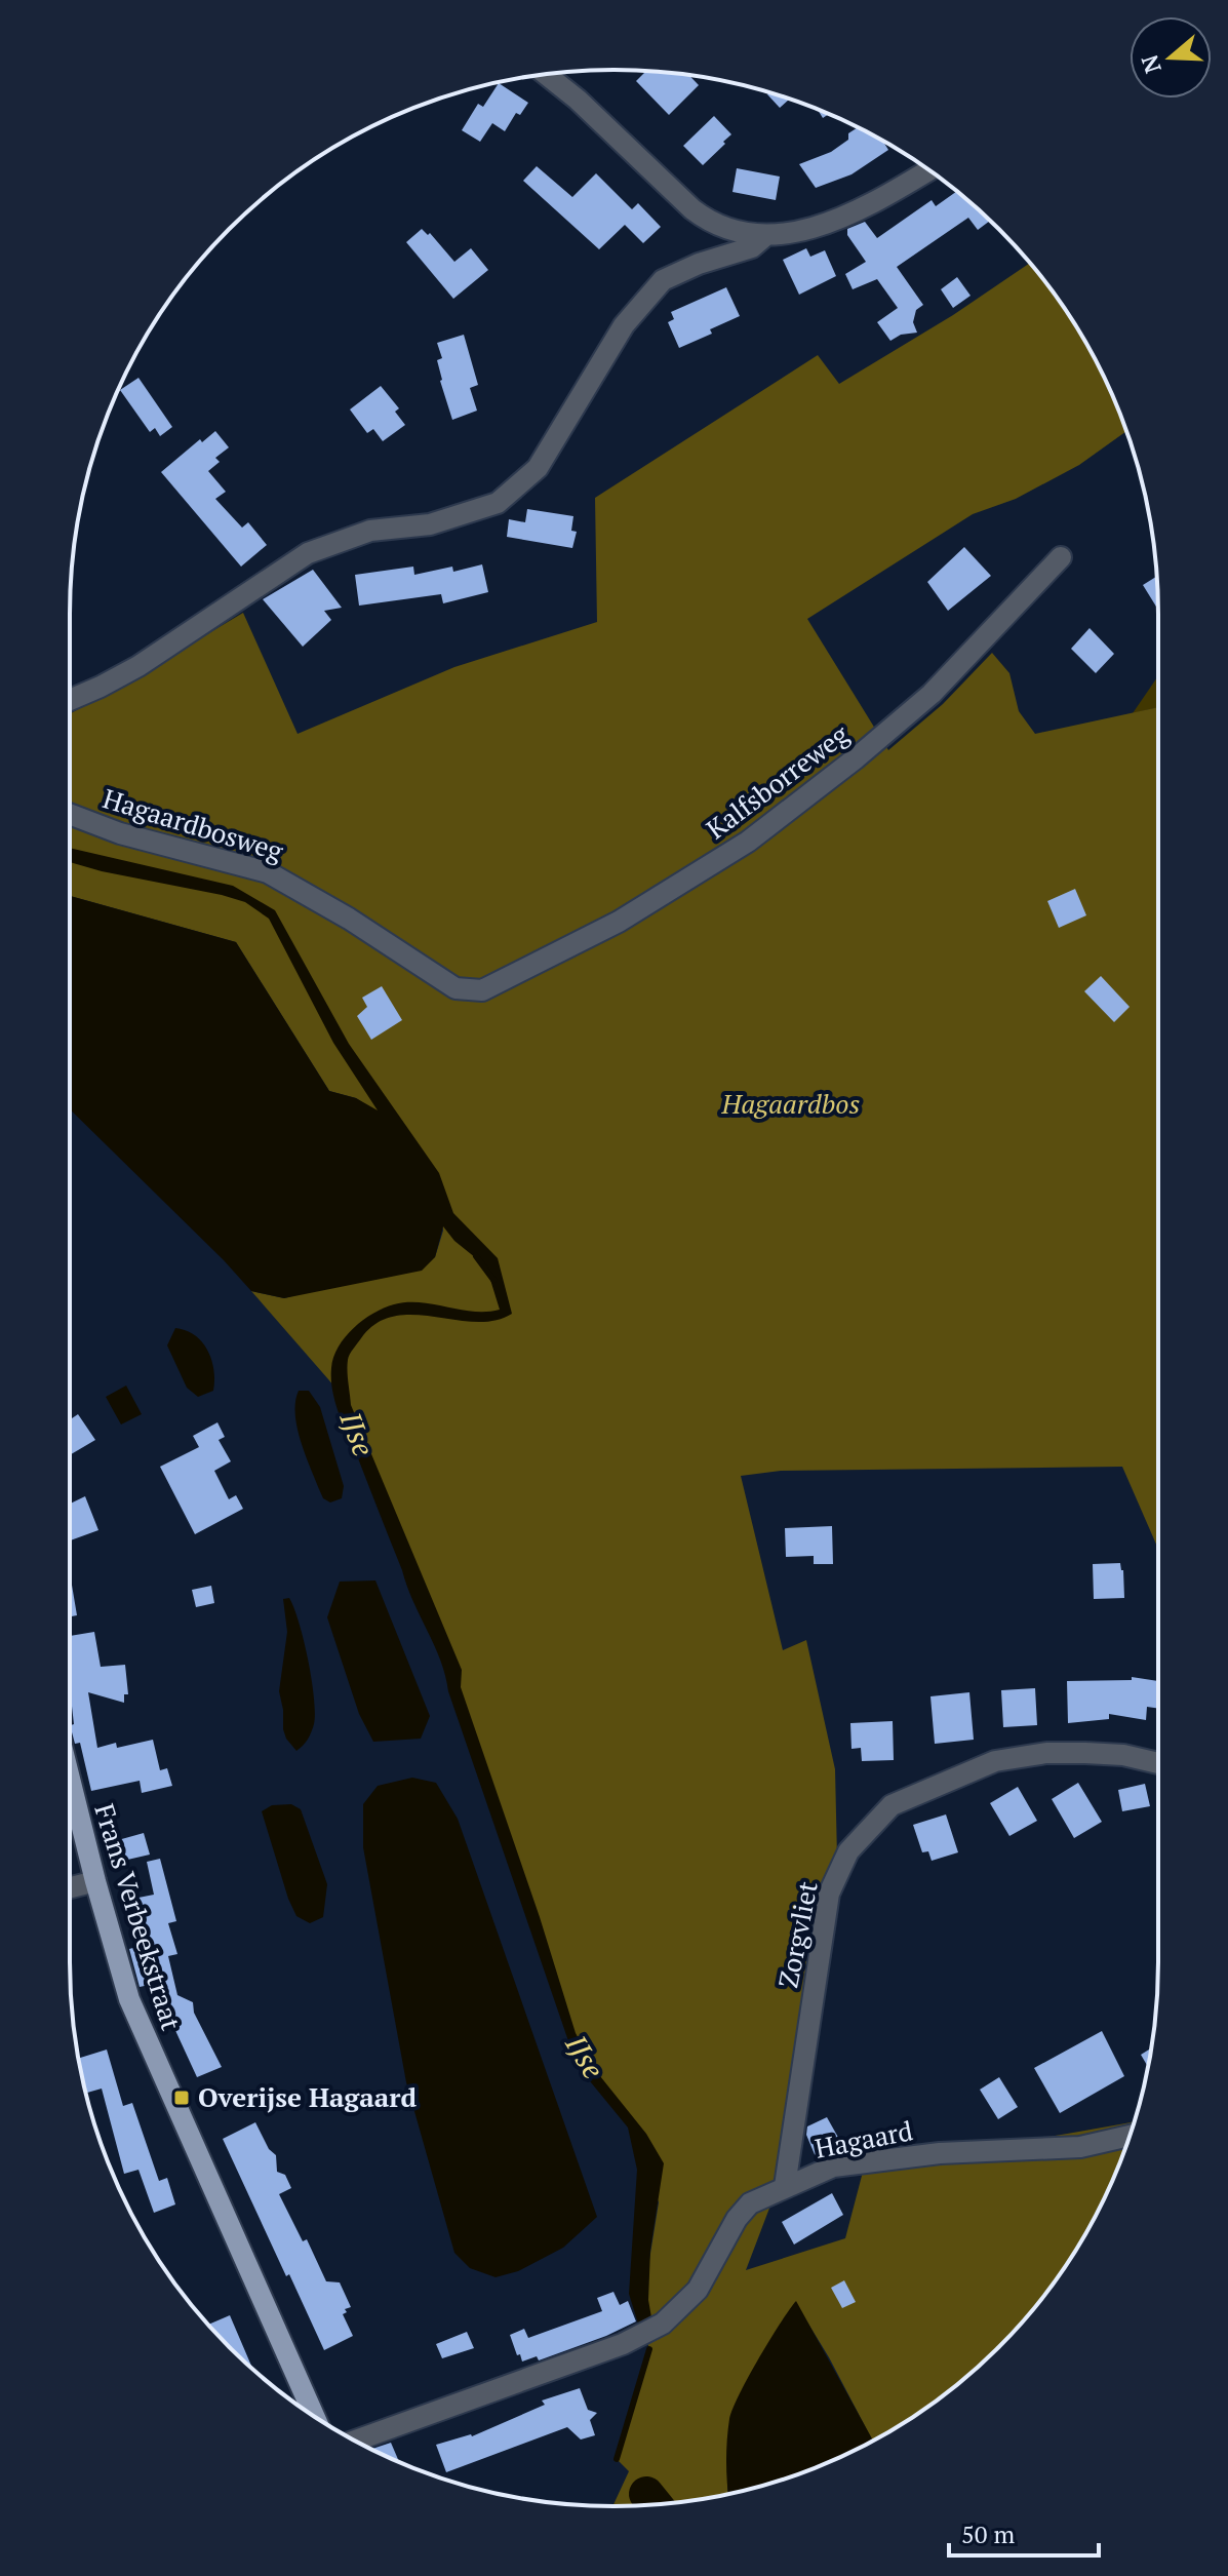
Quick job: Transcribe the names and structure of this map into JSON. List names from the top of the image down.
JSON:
{
  "streets": {
    "main road": ["Frans Verbeekstraat"],
    "street": [
      "Kalfsborreweg",
      "Hagaardbosweg",
      "Zorgvliet",
      "Hagaard"
    ]
  },
  "crossings": [
    ["Kalfsborreweg", "Hagaardbosweg"],
    ["Zorgvliet", "Hagaard"]
  ],
  "water": ["IJse"],
  "parks": ["Hagaardbos"],
  "places": {
    "transit": ["Overijse Hagaard"]
  },
  "scale_bar": "50 m",
  "north": "left"
}
